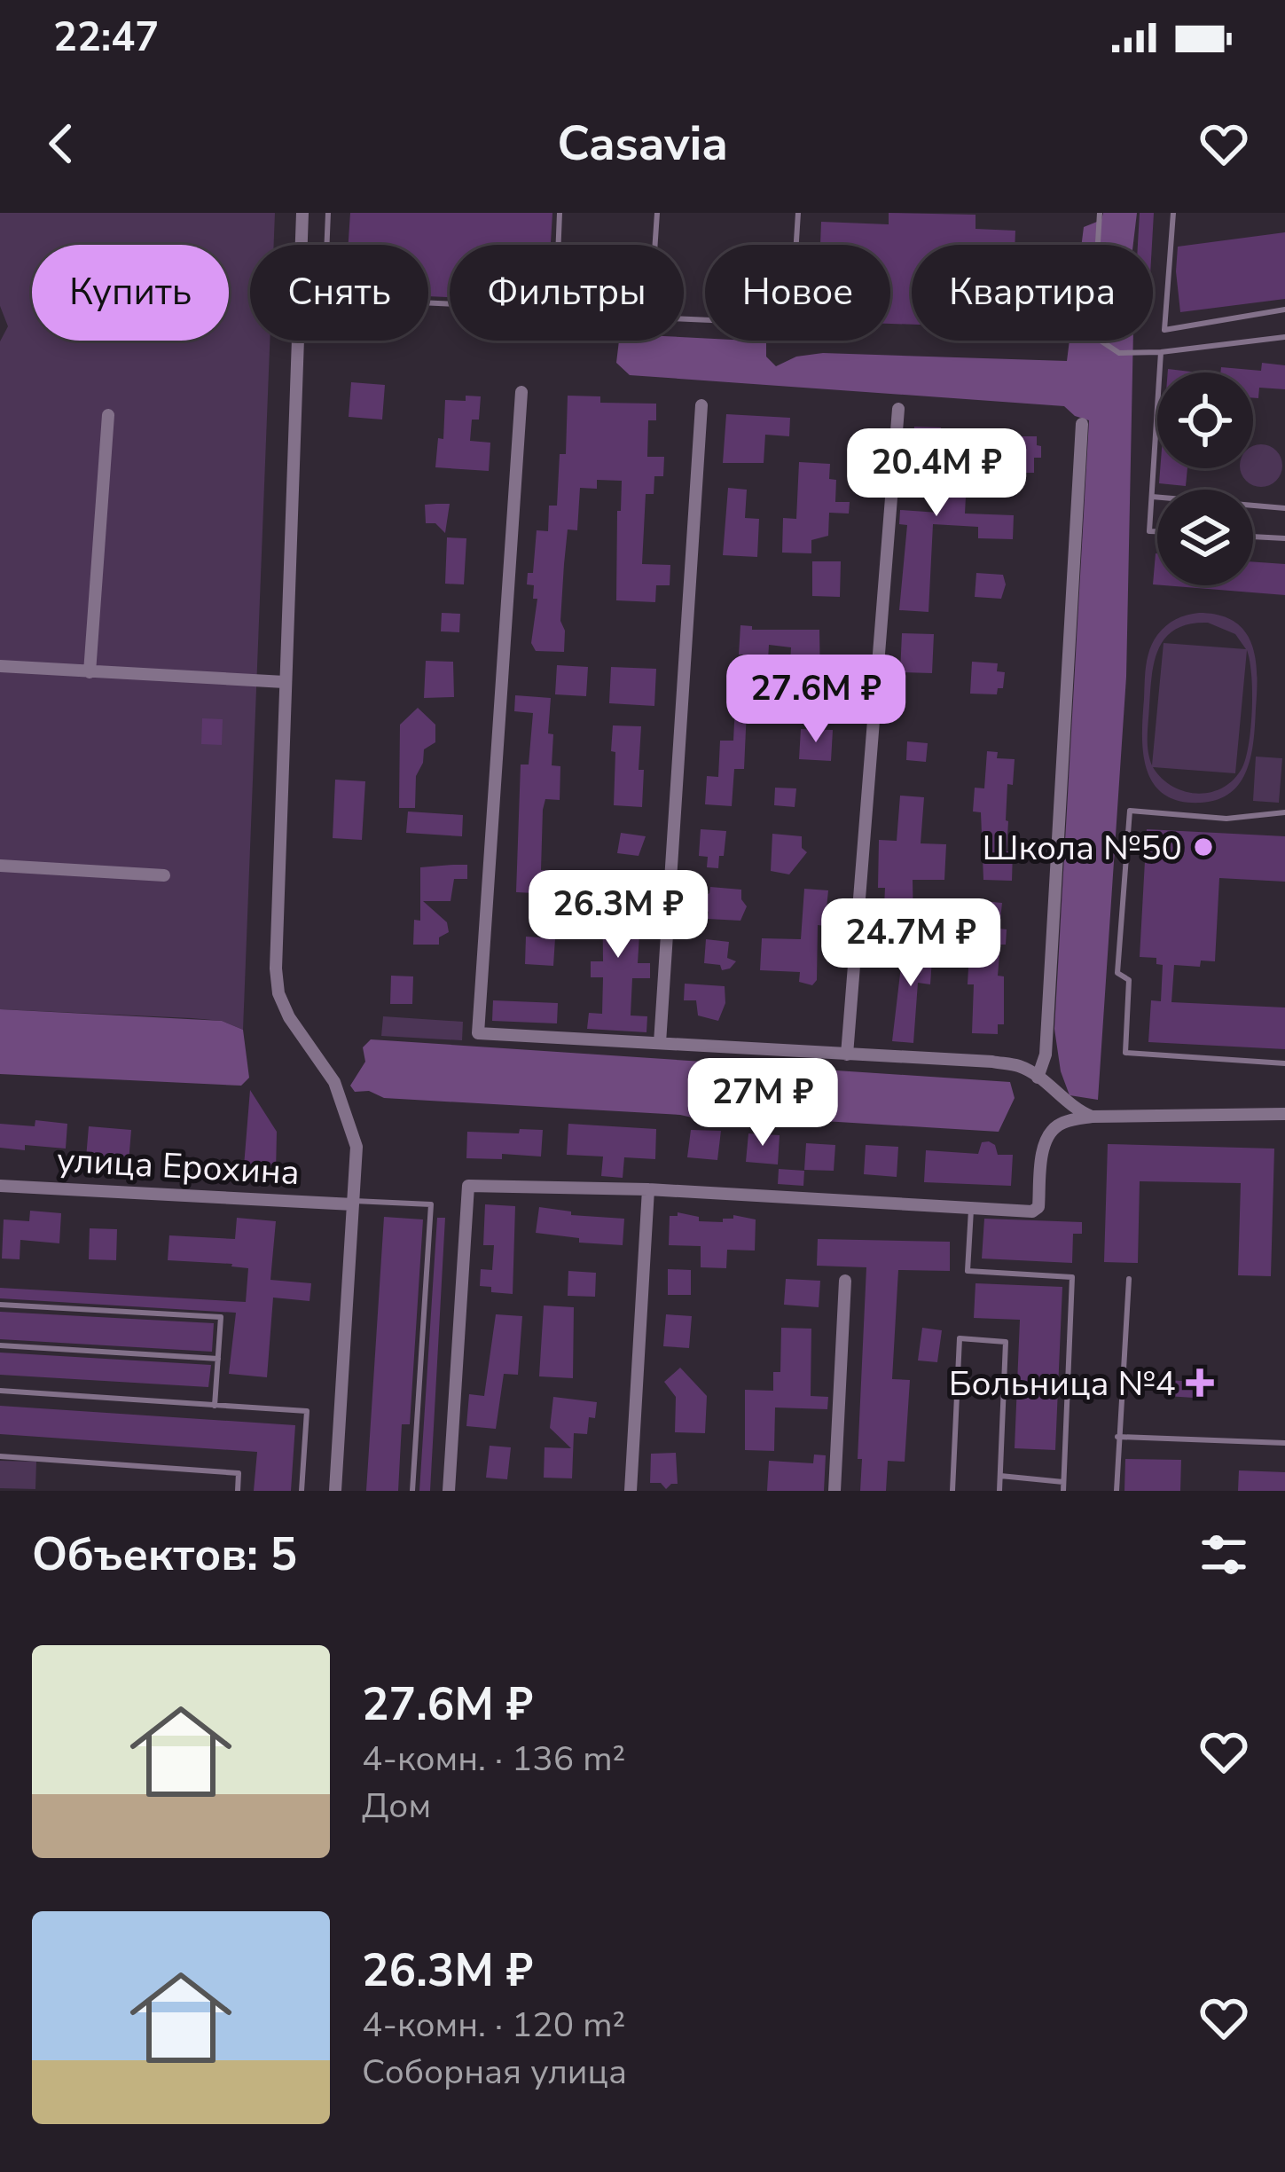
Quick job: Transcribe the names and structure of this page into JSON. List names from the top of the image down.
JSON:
{
  "streets": {
    "street": ["улица Ерохина"]
  },
  "places": {
    "other": ["Школа №50"],
    "health": ["Больница №4"]
  },
  "page": {
    "status": "22:47",
    "header": "Casavia",
    "chip": [
      "Купить",
      "Снять",
      "Фильтры",
      "Новое",
      "Квартира"
    ],
    "price": [
      "20.4M ₽",
      "27.6M ₽",
      "26.3M ₽",
      "24.7M ₽",
      "27M ₽"
    ],
    "heading": "Объектов: 5",
    "list": [
      {
        "name": "27.6M ₽",
        "note": "4-комн. · 136 m² · Дом"
      },
      {
        "name": "26.3M ₽",
        "note": "4-комн. · 120 m² · Соборная улица"
      }
    ]
  }
}
